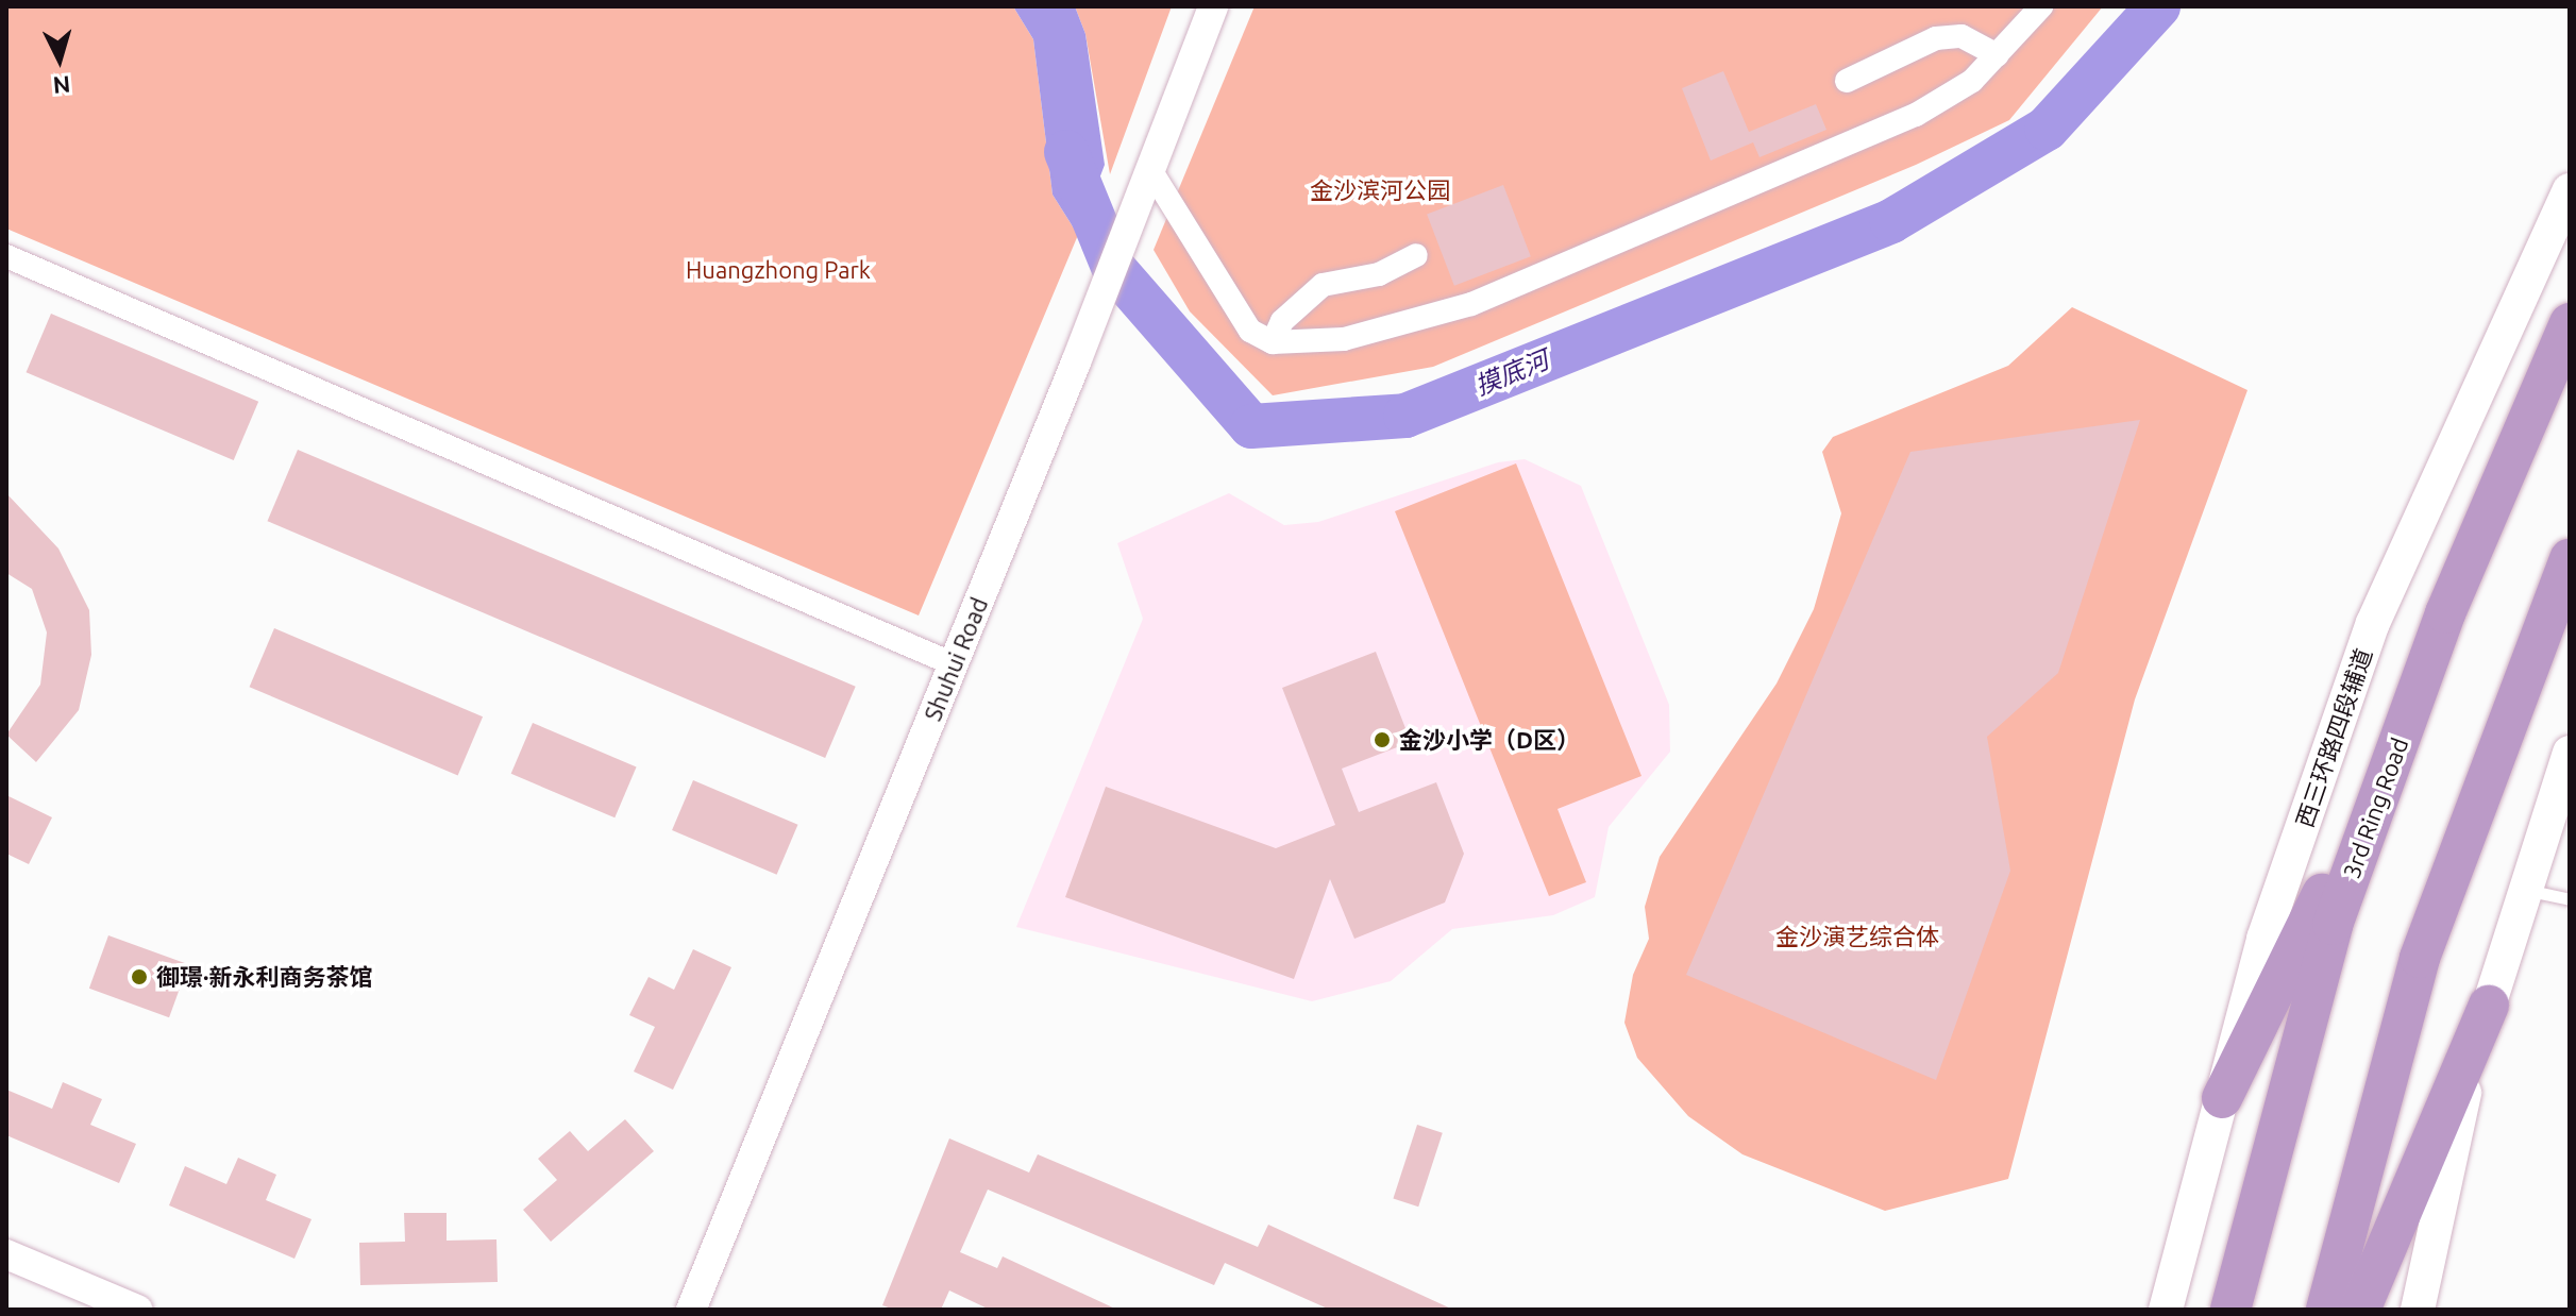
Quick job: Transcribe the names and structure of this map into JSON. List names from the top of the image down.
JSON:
{
  "streets": {
    "highway": ["3rd Ring Road"],
    "main road": ["西三环路四段辅道"],
    "street": ["Shuhui Road"]
  },
  "water": ["摸底河"],
  "parks": ["金沙滨河公园", "Huangzhong Park", "金沙演艺综合体"],
  "places": ["金沙小学（D区）", "御璟·新永利商务茶馆"],
  "north": "bottom"
}
